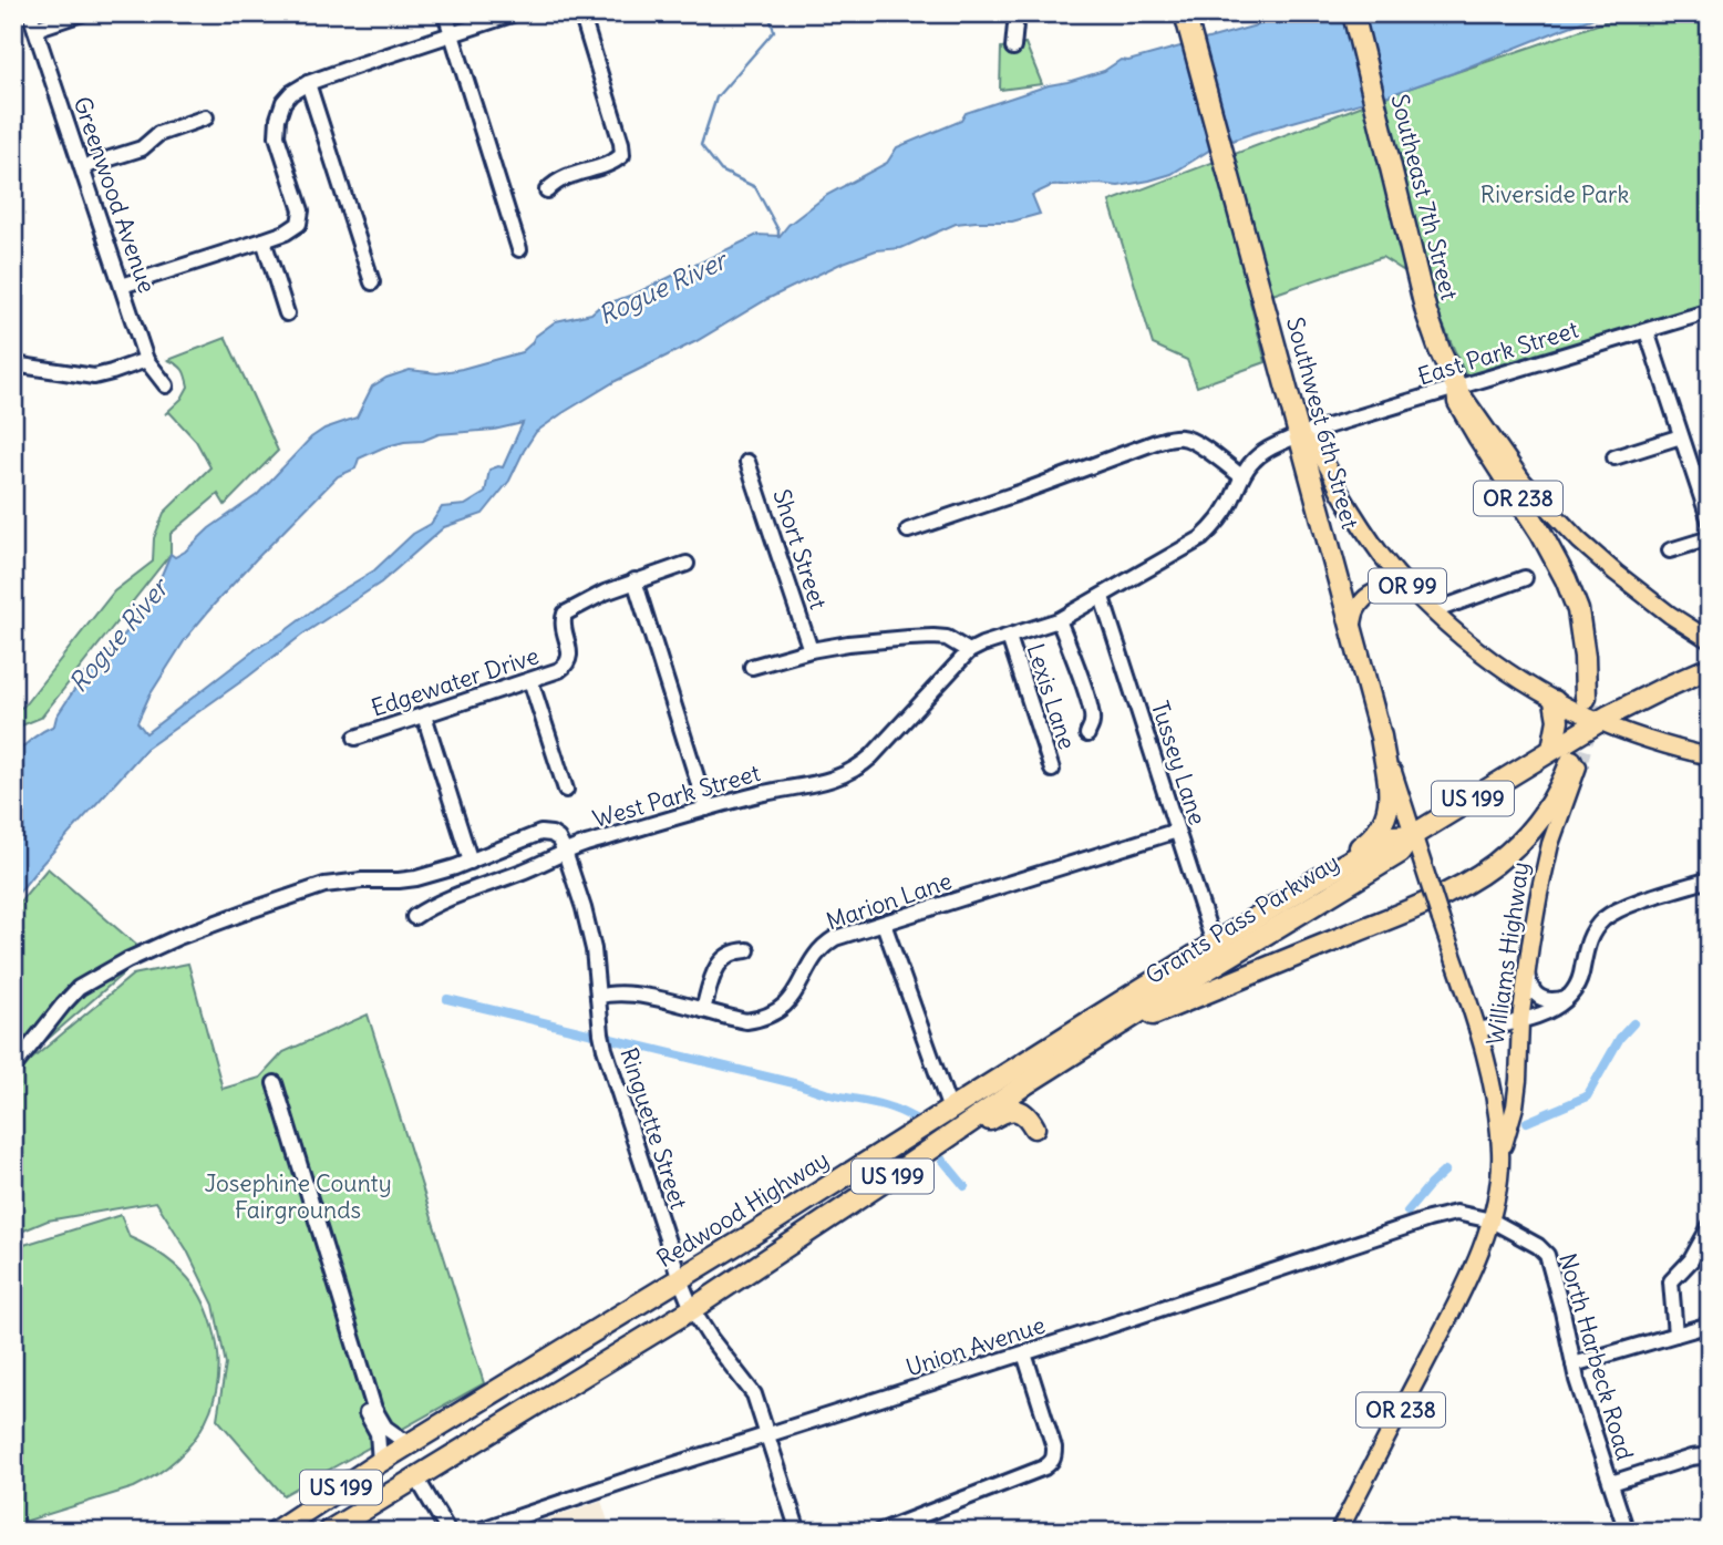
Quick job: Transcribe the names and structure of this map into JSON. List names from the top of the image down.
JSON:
{
  "streets": {
    "highway": [
      "Southeast 7th Street",
      "Southwest 6th Street",
      "OR 238",
      "OR 99",
      "US 199",
      "Grants Pass Parkway",
      "Redwood Highway"
    ],
    "main road": ["Williams Highway"],
    "street": [
      "Greenwood Avenue",
      "East Park Street",
      "Short Street",
      "Edgewater Drive",
      "Lexis Lane",
      "Tussey Lane",
      "West Park Street",
      "Marion Lane",
      "Ringuette Street",
      "Union Avenue",
      "North Harbeck Road"
    ]
  },
  "crossings": [
    ["Southeast 7th Street", "East Park Street"],
    ["Southeast 7th Street", "OR 238"],
    ["East Park Street", "Southwest 6th Street"],
    ["East Park Street", "OR 238"],
    ["East Park Street", "OR 99"],
    ["East Park Street", "West Park Street"],
    ["Southwest 6th Street", "OR 99"],
    ["Southwest 6th Street", "West Park Street"],
    ["Southwest 6th Street", "Grants Pass Parkway"],
    ["Southwest 6th Street", "Williams Highway"],
    ["OR 99", "West Park Street"],
    ["OR 99", "Grants Pass Parkway"],
    ["Lexis Lane", "West Park Street"],
    ["Tussey Lane", "West Park Street"],
    ["Tussey Lane", "Marion Lane"],
    ["Tussey Lane", "Redwood Highway"],
    ["West Park Street", "Ringuette Street"],
    ["US 199", "Grants Pass Parkway"],
    ["US 199", "Ringuette Street"],
    ["Marion Lane", "Ringuette Street"],
    ["Grants Pass Parkway", "Williams Highway"],
    ["Grants Pass Parkway", "Redwood Highway"],
    ["Williams Highway", "Union Avenue"],
    ["Williams Highway", "North Harbeck Road"],
    ["Ringuette Street", "Redwood Highway"],
    ["Ringuette Street", "Union Avenue"],
    ["Union Avenue", "North Harbeck Road"]
  ],
  "water": ["Rogue River"],
  "parks": ["Riverside Park", "Josephine County Fairgrounds"]
}
